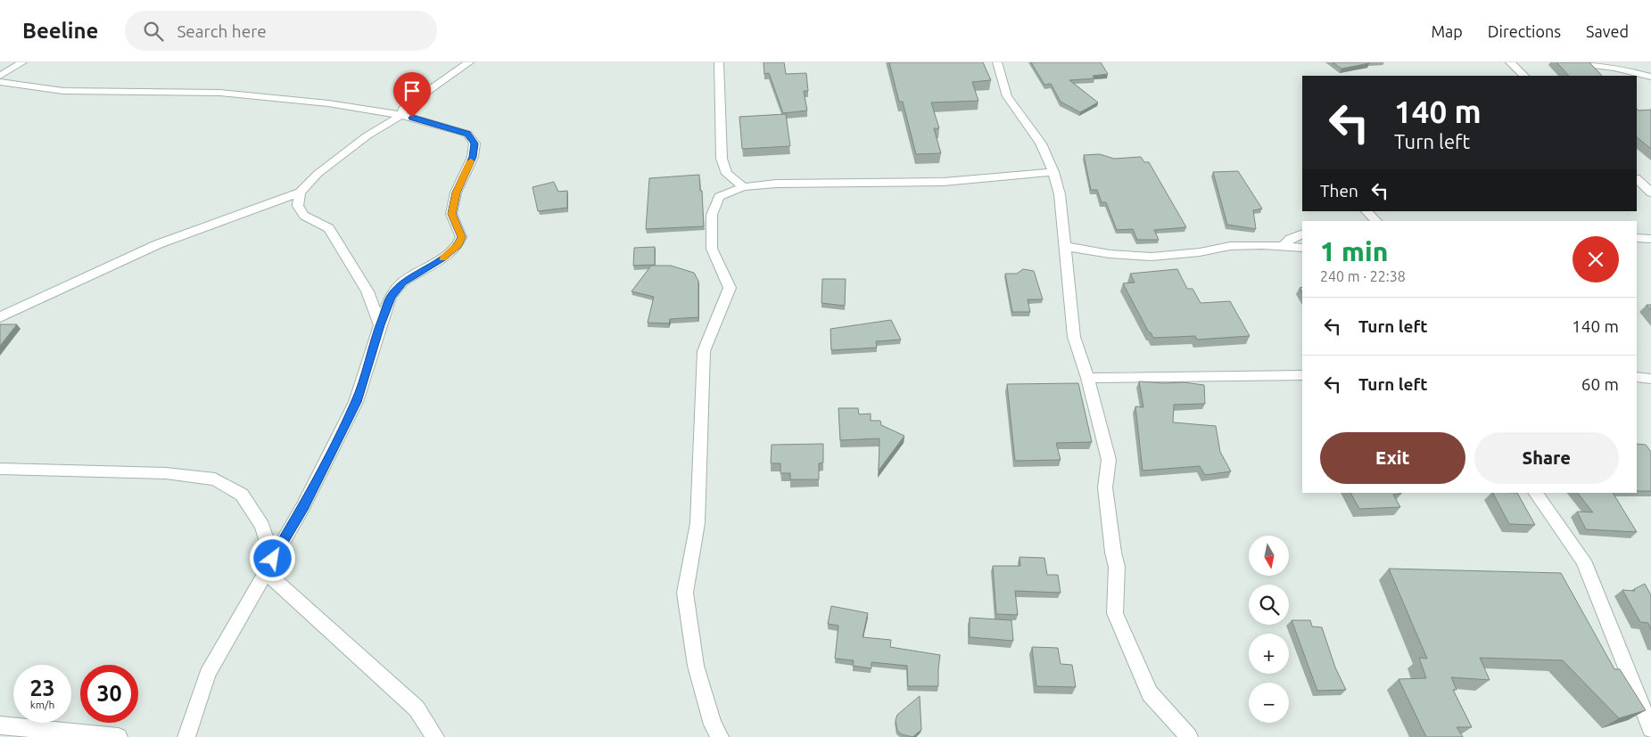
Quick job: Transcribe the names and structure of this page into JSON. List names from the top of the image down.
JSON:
{
  "north": "bottom",
  "page": {
    "header": "Beeline",
    "search": "Search here",
    "nav": ["Map", "Directions", "Saved"],
    "turn": ["140 m", "Turn left"],
    "then": "Then",
    "heading": ["1 min", "240 m · 22:38"],
    "list": [
      {
        "name": "Turn left",
        "value": "140 m"
      },
      {
        "name": "Turn left",
        "value": "60 m"
      }
    ],
    "buttons": ["Exit", "Share"],
    "map_buttons": ["+", "−"],
    "speed": "23 km/h",
    "limit": "30"
  }
}
